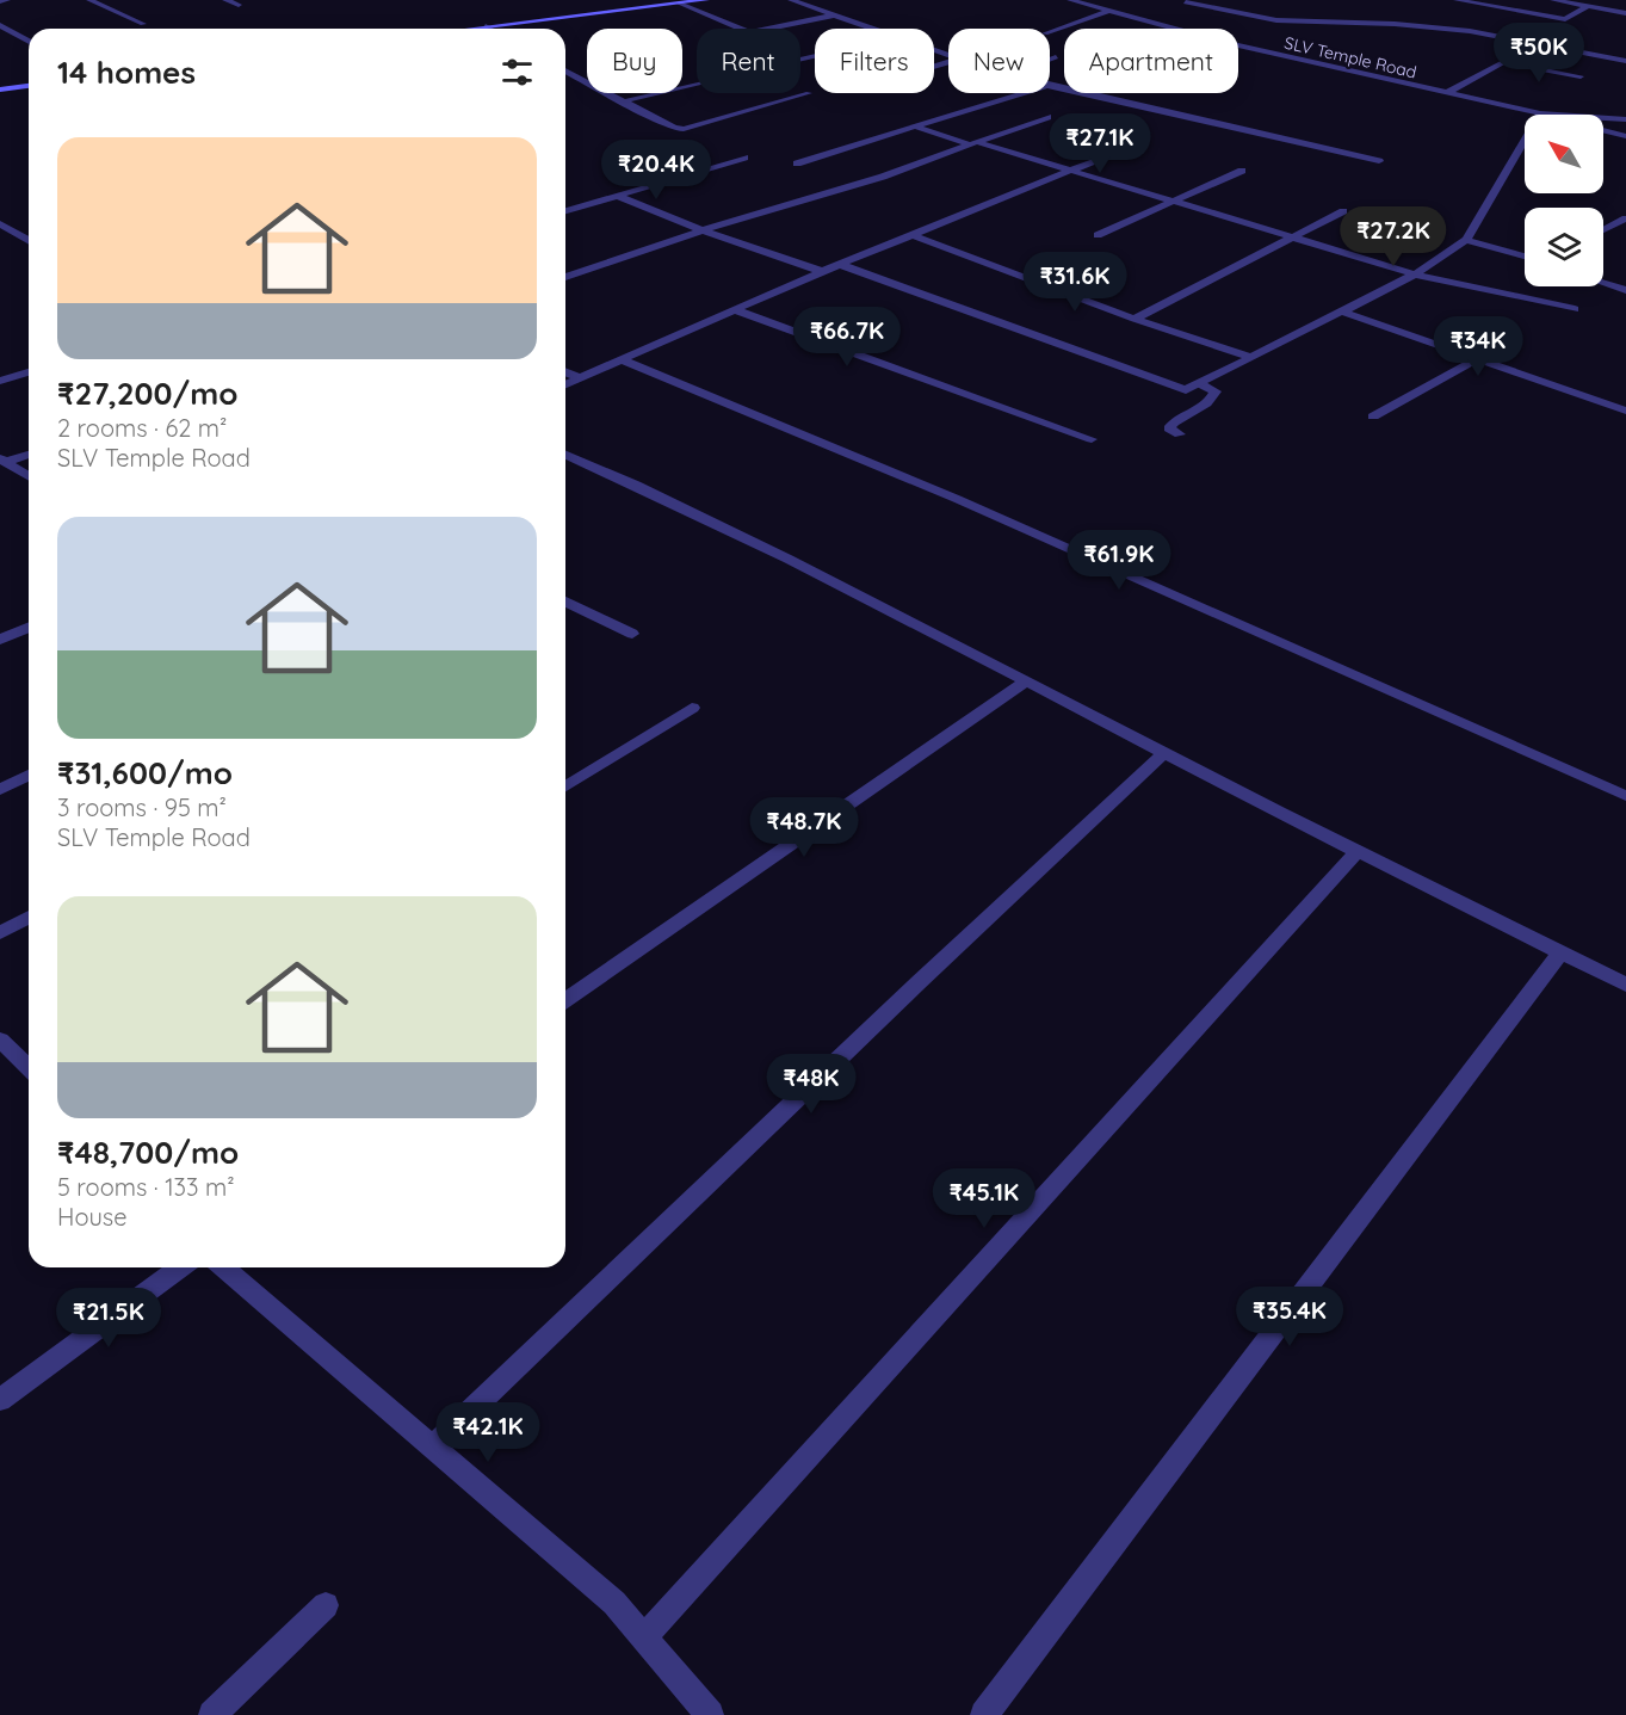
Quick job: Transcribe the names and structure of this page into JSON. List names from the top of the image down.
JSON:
{
  "streets": {
    "street": ["SLV Temple Road"]
  },
  "north": "top left",
  "page": {
    "price": [
      "₹50K",
      "₹27.1K",
      "₹20.4K",
      "₹27.2K",
      "₹31.6K",
      "₹66.7K",
      "₹34K",
      "₹61.9K",
      "₹48.7K",
      "₹48K",
      "₹45.1K",
      "₹35.4K",
      "₹21.5K",
      "₹42.1K"
    ],
    "chip": [
      "Buy",
      "Rent",
      "Filters",
      "New",
      "Apartment"
    ],
    "heading": "14 homes",
    "list": [
      {
        "name": "₹27,200/mo",
        "note": "2 rooms · 62 m² · SLV Temple Road"
      },
      {
        "name": "₹31,600/mo",
        "note": "3 rooms · 95 m² · SLV Temple Road"
      },
      {
        "name": "₹48,700/mo",
        "note": "5 rooms · 133 m² · House"
      }
    ]
  }
}
